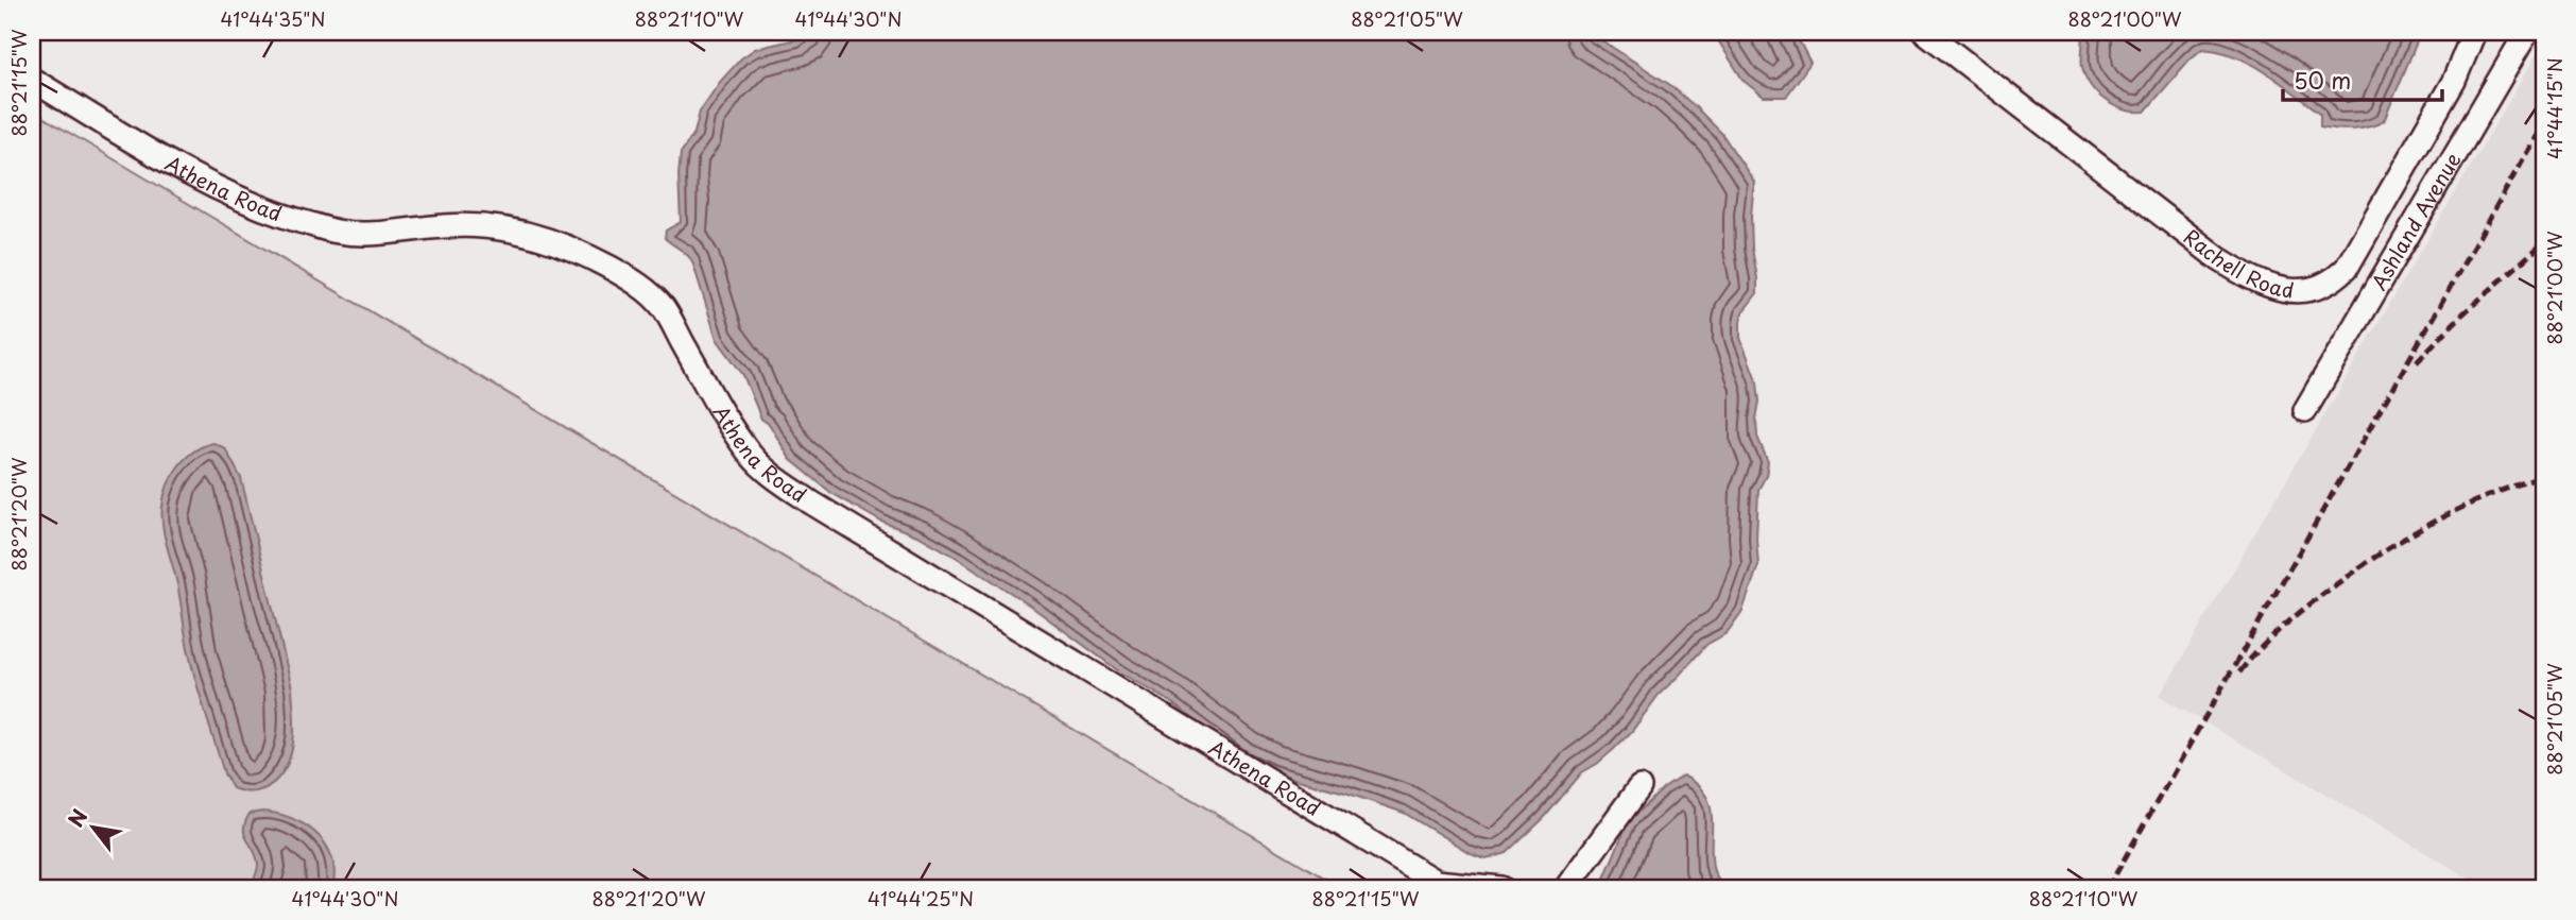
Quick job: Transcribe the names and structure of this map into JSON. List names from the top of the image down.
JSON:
{
  "streets": {
    "street": ["Athena Road", "Ashland Avenue", "Rachell Road"]
  },
  "scale_bar": "50 m",
  "north": "top left",
  "coordinates": [
    "41°44'35\"N",
    "88°21'10\"W",
    "41°44'30\"N",
    "88°21'05\"W",
    "88°21'00\"W",
    "88°21'15\"W",
    "41°44'15\"N",
    "88°21'20\"W",
    "41°44'25\"N"
  ]
}
